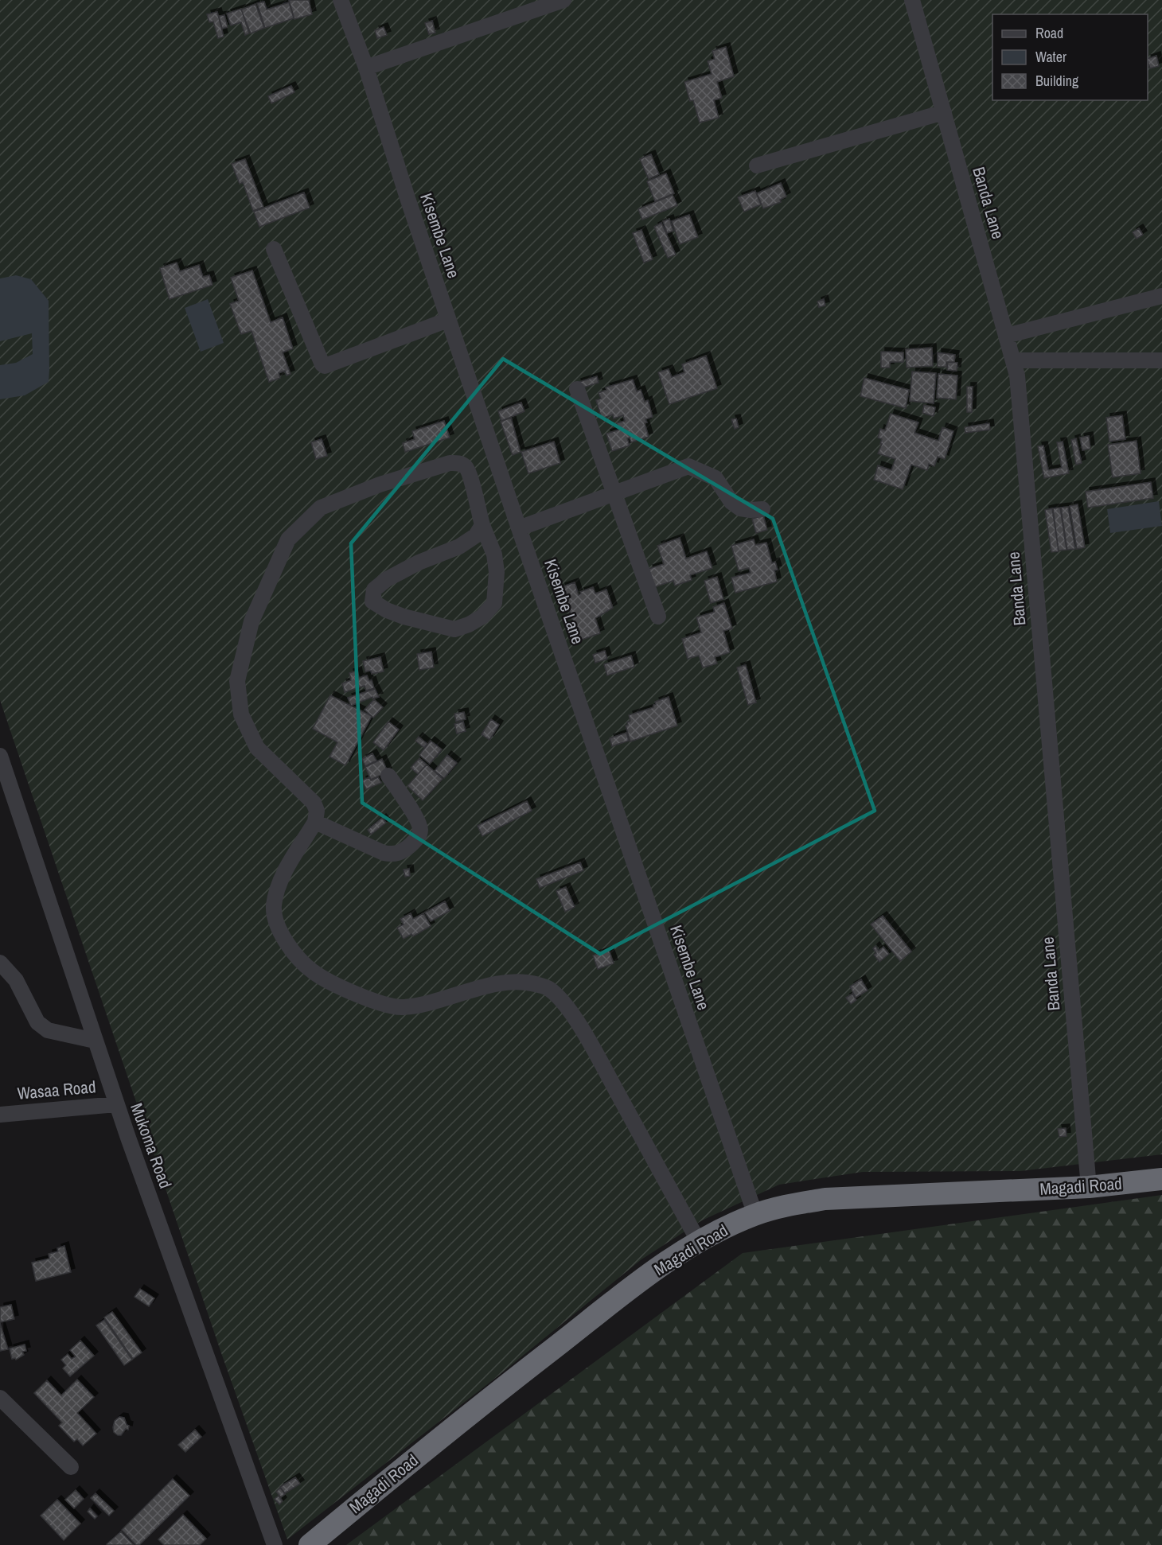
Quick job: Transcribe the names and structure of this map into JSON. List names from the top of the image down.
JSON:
{
  "streets": {
    "highway": ["Magadi Road"],
    "street": [
      "Banda Lane",
      "Kisembe Lane",
      "Wasaa Road",
      "Mukoma Road"
    ]
  },
  "crossings": [
    ["Banda Lane", "Magadi Road"],
    ["Kisembe Lane", "Magadi Road"],
    ["Wasaa Road", "Mukoma Road"]
  ],
  "legend": ["Road", "Water", "Building"]
}
